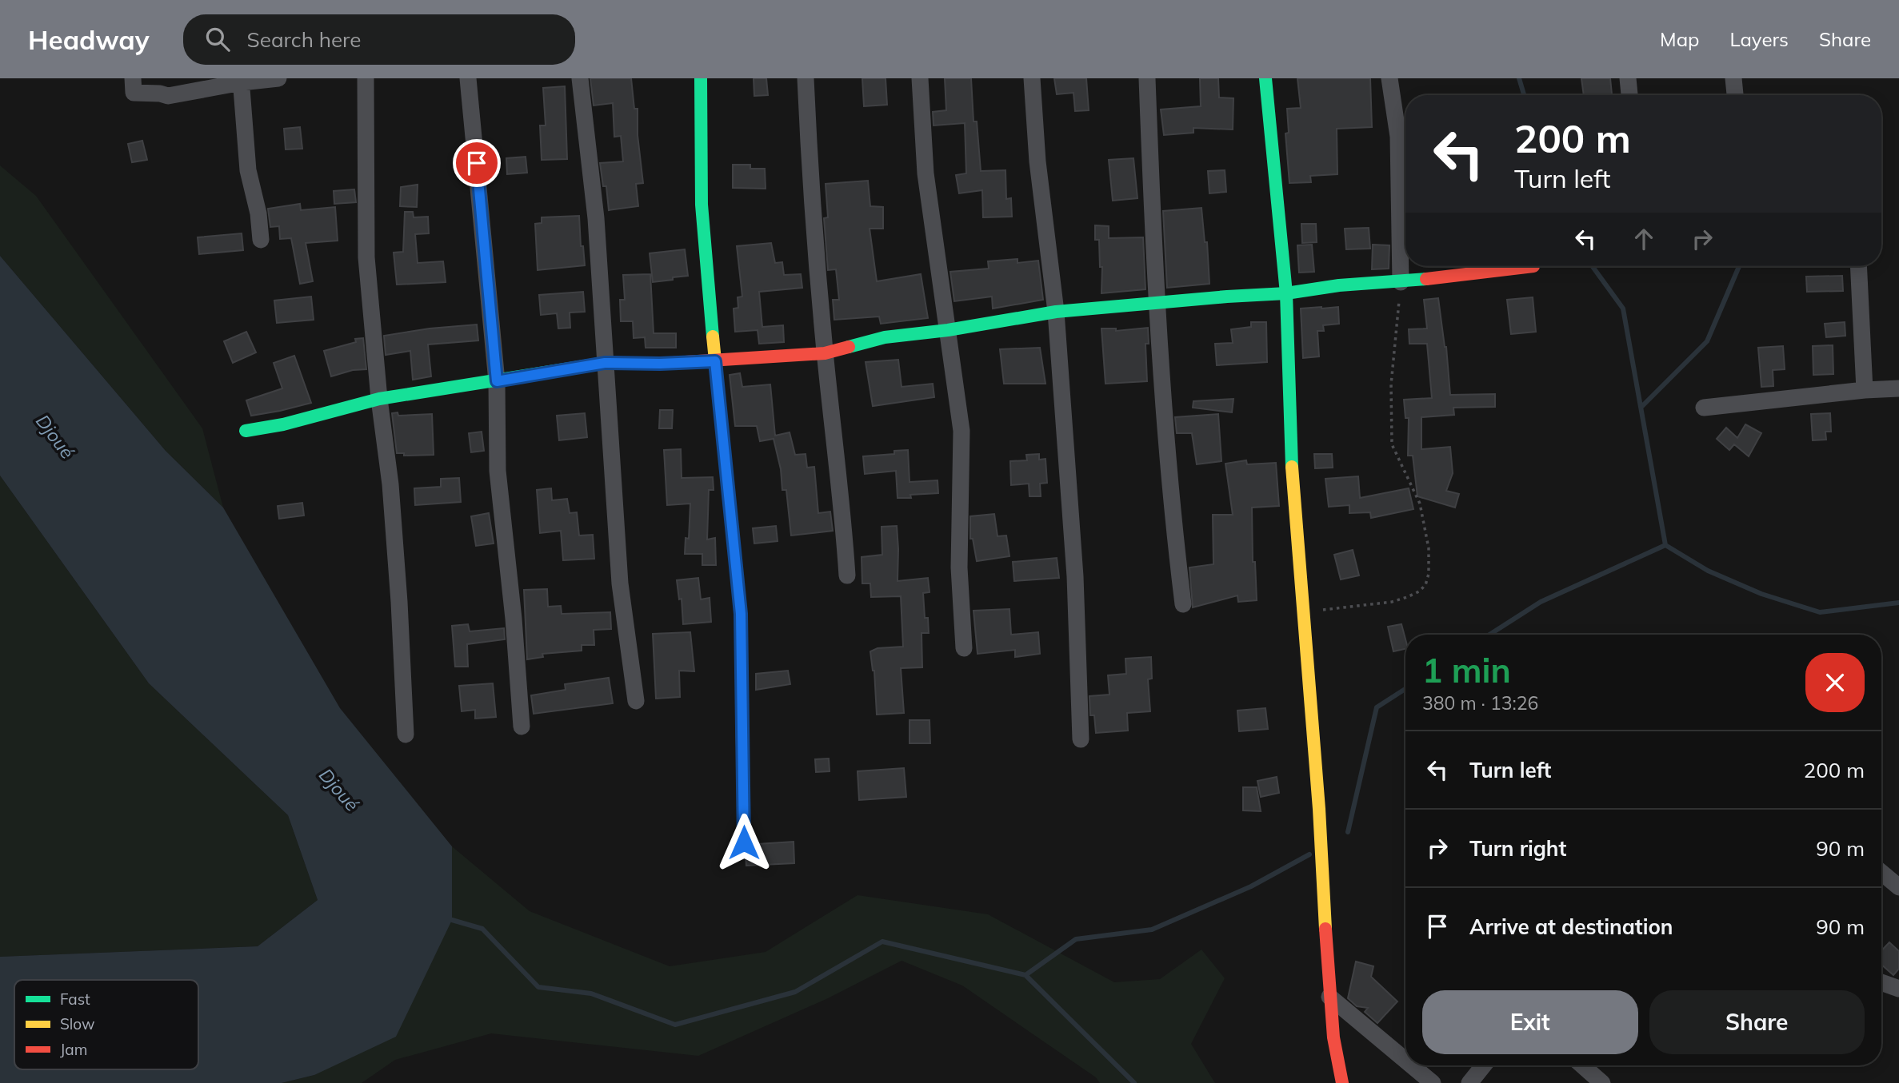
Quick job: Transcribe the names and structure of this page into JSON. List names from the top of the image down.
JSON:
{
  "water": ["Djoué"],
  "legend": ["Fast", "Slow", "Jam"],
  "page": {
    "header": "Headway",
    "search": "Search here",
    "nav": ["Map", "Layers", "Share"],
    "turn": ["200 m", "Turn left"],
    "heading": ["1 min", "380 m · 13:26"],
    "list": [
      {
        "name": "Turn left",
        "value": "200 m"
      },
      {
        "name": "Turn right",
        "value": "90 m"
      },
      {
        "name": "Arrive at destination",
        "value": "90 m"
      }
    ],
    "buttons": ["Exit", "Share"]
  }
}
